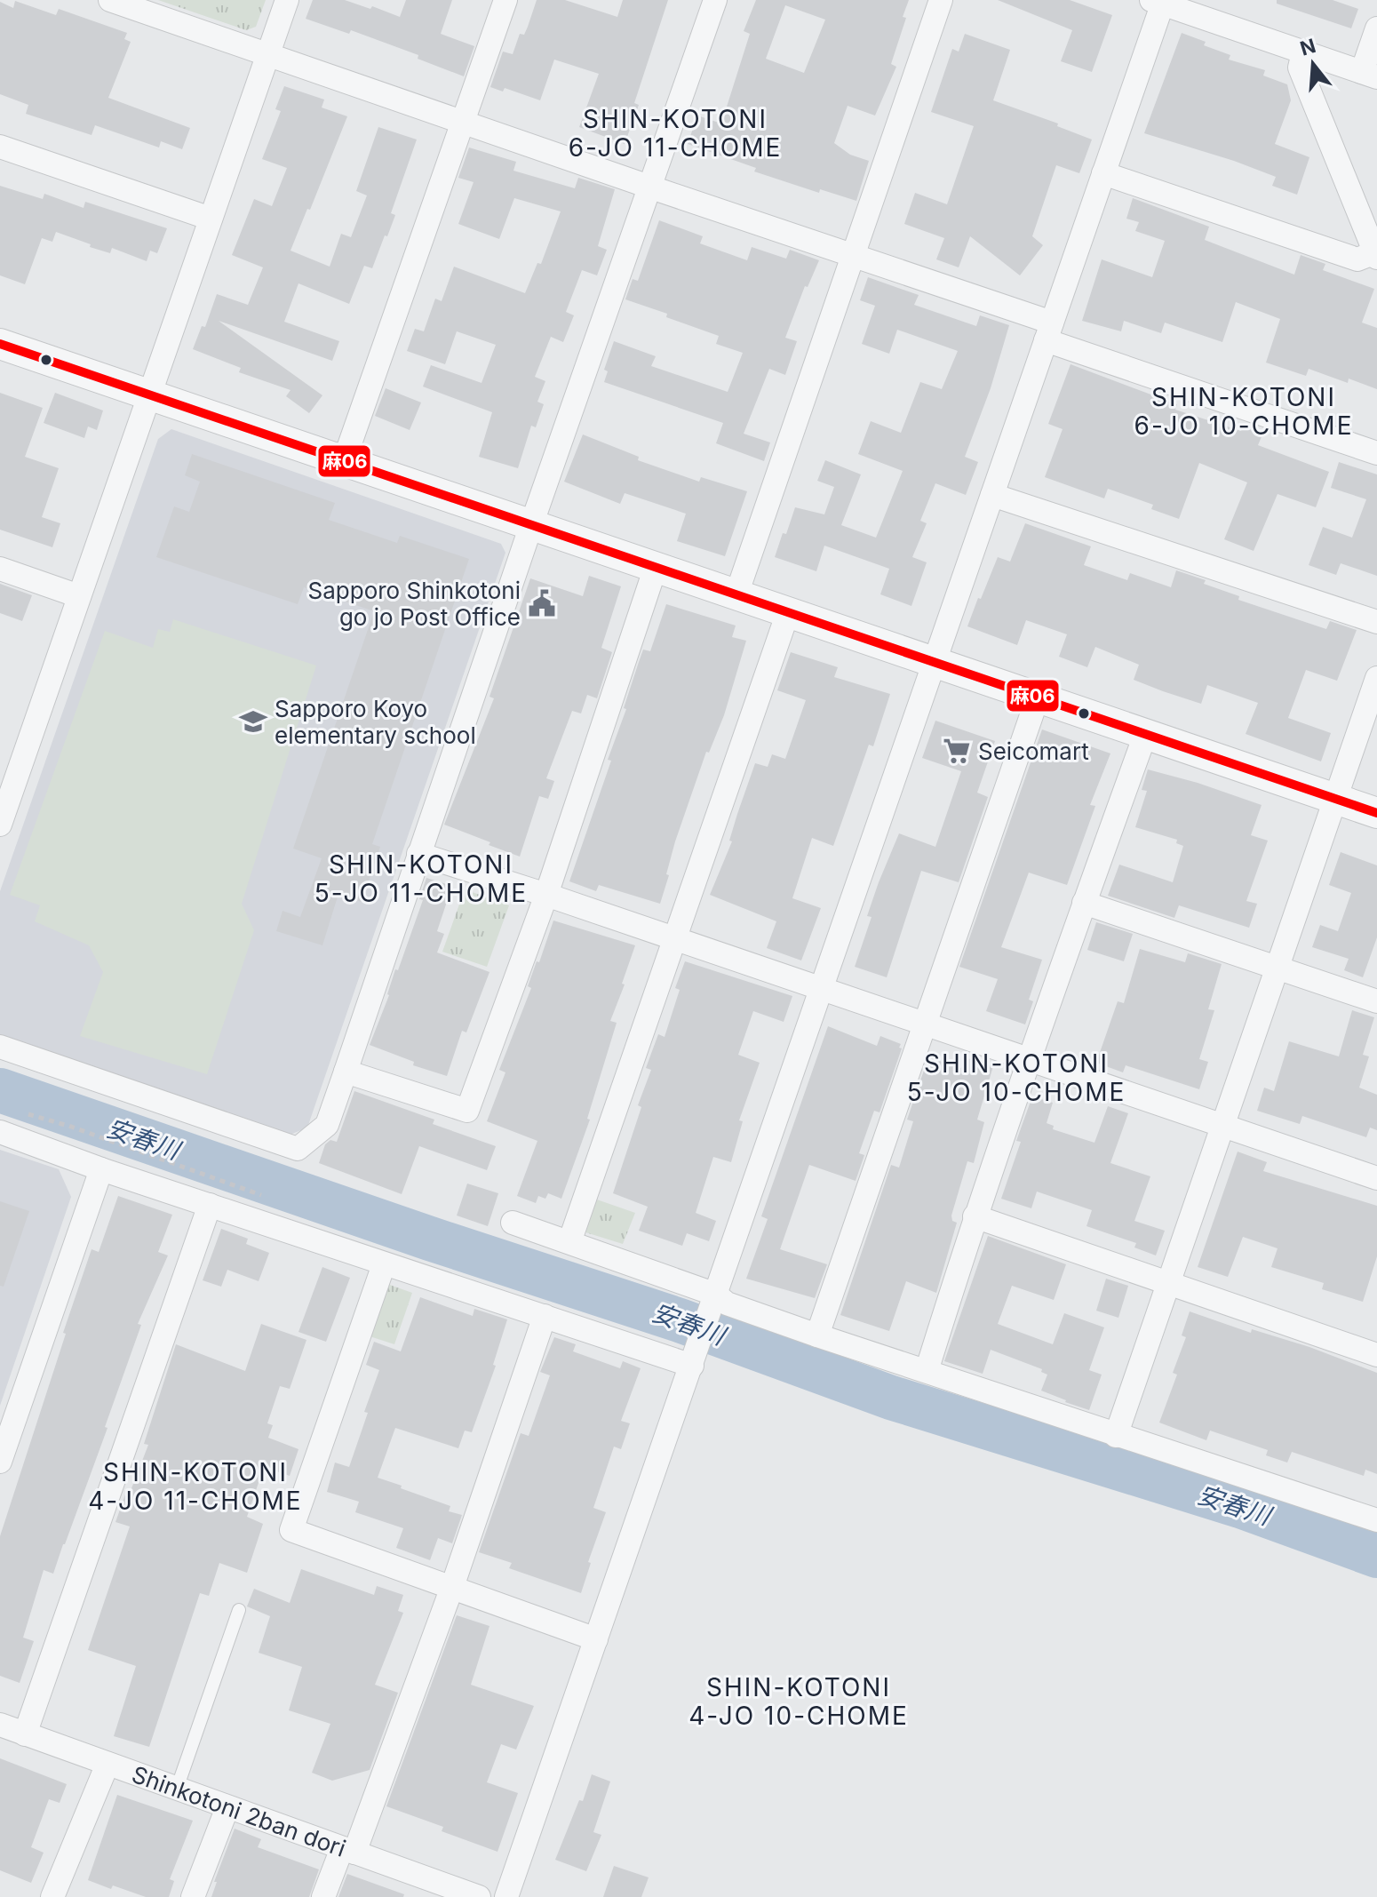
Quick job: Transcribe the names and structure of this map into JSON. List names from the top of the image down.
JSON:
{
  "streets": {
    "street": ["Shinkotoni 2ban dori"]
  },
  "districts": [
    "SHIN-KOTONI 6-JO 11-CHOME",
    "SHIN-KOTONI 6-JO 10-CHOME",
    "SHIN-KOTONI 5-JO 11-CHOME",
    "SHIN-KOTONI 5-JO 10-CHOME",
    "SHIN-KOTONI 4-JO 11-CHOME",
    "SHIN-KOTONI 4-JO 10-CHOME"
  ],
  "water": ["安春川"],
  "places": {
    "public building": ["Sapporo Shinkotoni go jo Post Office"],
    "school or university": ["Sapporo Koyo elementary school"],
    "supermarket": ["Seicomart"]
  },
  "lines": ["transit line 麻06"],
  "north": "top"
}
